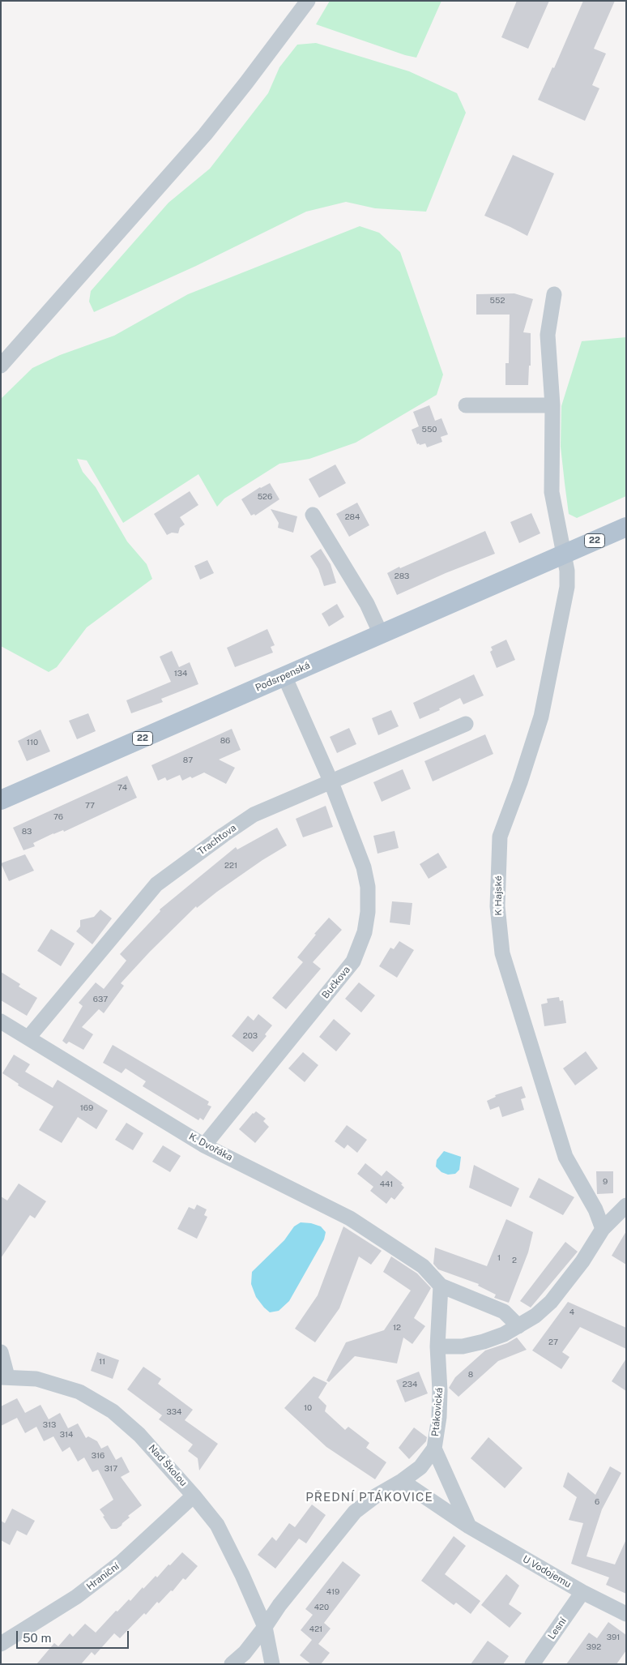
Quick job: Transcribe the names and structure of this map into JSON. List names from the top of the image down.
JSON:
{
  "streets": {
    "main road": ["22", "Podsrpenská"],
    "street": [
      "Trachtova",
      "K Hajské",
      "Bučkova",
      "K. Dvořáka",
      "Ptákovická",
      "Nad Školou",
      "U Vodojemu",
      "Hraniční",
      "Lesní"
    ]
  },
  "crossings": [
    ["22", "Podsrpenská"],
    ["22", "K Hajské"],
    ["Podsrpenská", "K Hajské"],
    ["Podsrpenská", "Bučkova"],
    ["Trachtova", "Bučkova"],
    ["Trachtova", "K. Dvořáka"],
    ["Bučkova", "K. Dvořáka"],
    ["K. Dvořáka", "Ptákovická"],
    ["Ptákovická", "Nad Školou"],
    ["Ptákovická", "U Vodojemu"],
    ["Nad Školou", "Hraniční"],
    ["U Vodojemu", "Lesní"]
  ],
  "districts": ["PŘEDNÍ PTÁKOVICE"],
  "house_numbers": [
    "552",
    "550",
    "526",
    "284",
    "283",
    "134",
    "86",
    "110",
    "87",
    "74",
    "77",
    "76",
    "83",
    "221",
    "637",
    "203",
    "169",
    "9",
    "441",
    "1",
    "2",
    "4",
    "12",
    "27",
    "11",
    "8",
    "234",
    "10",
    "334",
    "313",
    "314",
    "316",
    "317",
    "6",
    "419",
    "420",
    "421",
    "391",
    "392"
  ],
  "scale_bar": "50 m"
}
